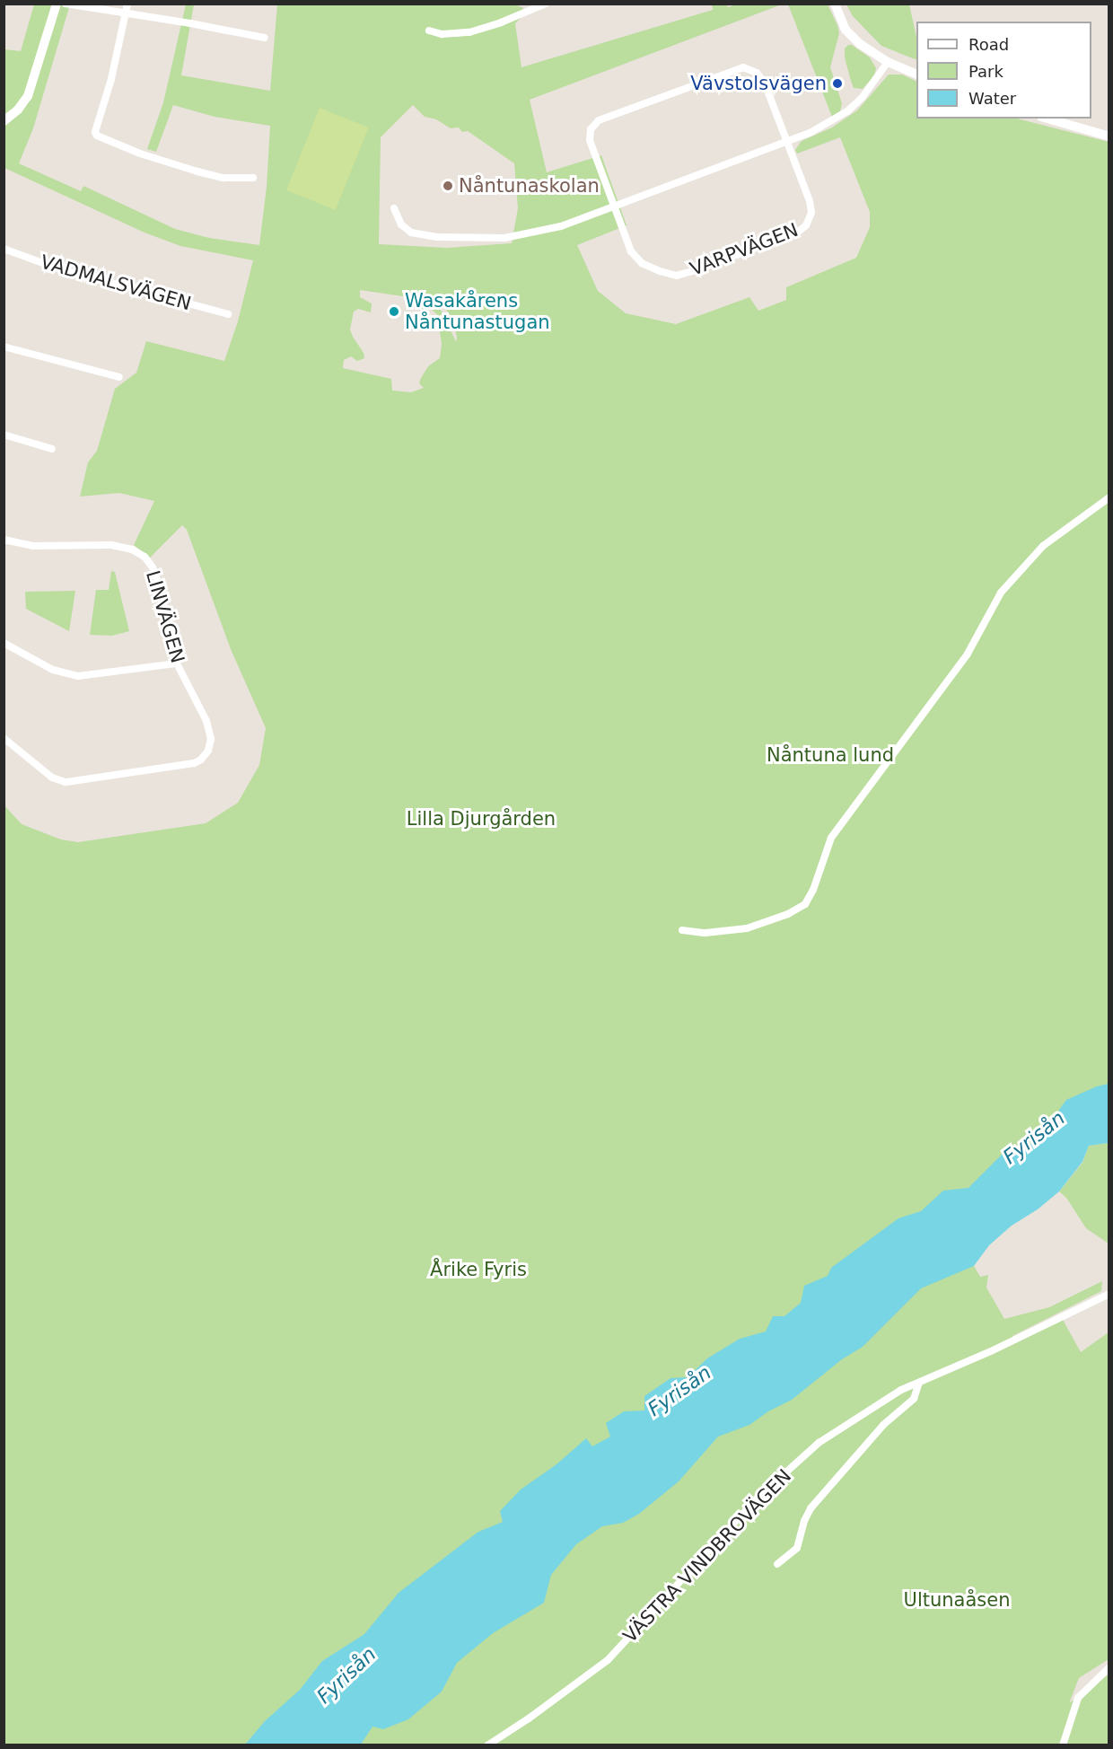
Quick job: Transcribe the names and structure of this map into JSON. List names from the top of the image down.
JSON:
{
  "streets": {
    "street": [
      "VARPVÄGEN",
      "VADMALSVÄGEN",
      "LINVÄGEN",
      "VÄSTRA VINDBROVÄGEN"
    ]
  },
  "water": ["Fyrisån"],
  "parks": [
    "Nåntuna lund",
    "Lilla Djurgården",
    "Årike Fyris",
    "Ultunaåsen"
  ],
  "places": ["Vävstolsvägen", "Nåntunaskolan", "Wasakårens Nåntunastugan"],
  "legend": ["Road", "Park", "Water"]
}
